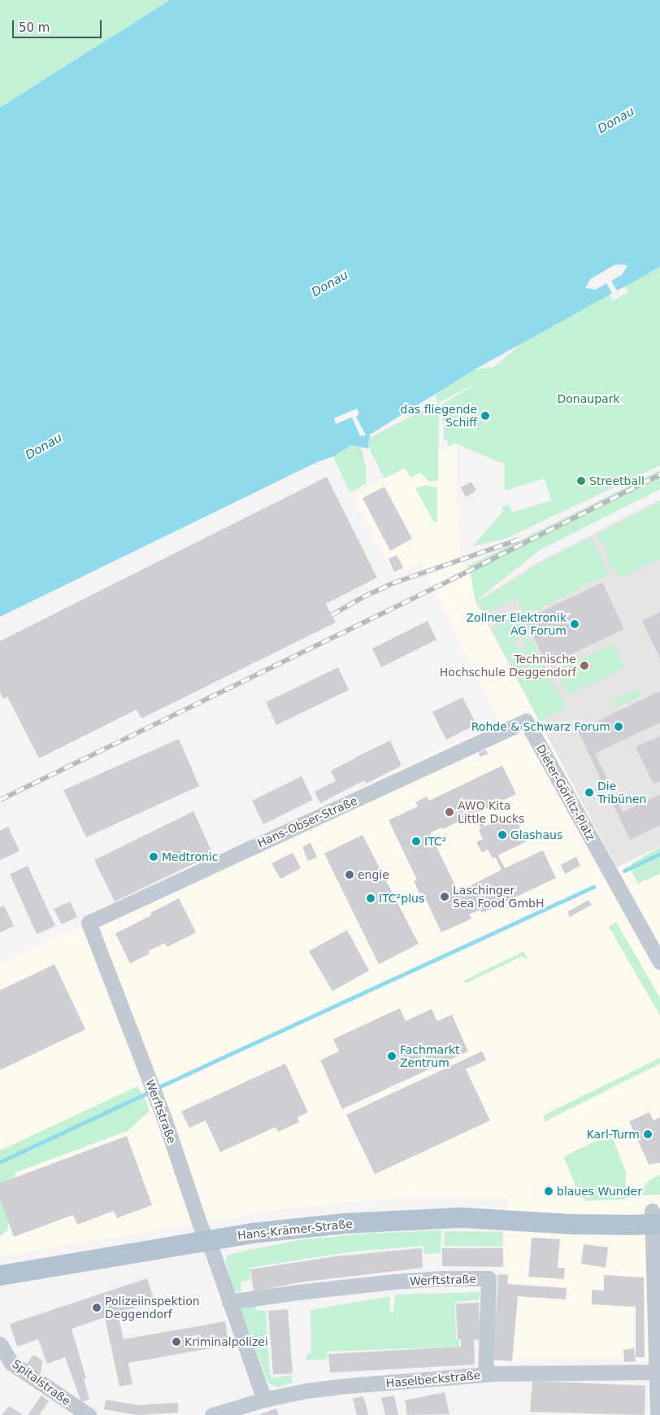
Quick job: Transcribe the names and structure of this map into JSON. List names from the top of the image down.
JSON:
{
  "streets": {
    "main road": ["Hans-Krämer-Straße"],
    "street": [
      "Dieter-Görlitz-Platz",
      "Hans-Obser-Straße",
      "Werftstraße",
      "Haselbeckstraße",
      "Spitalstraße"
    ]
  },
  "crossings": [
    ["Dieter-Görlitz-Platz", "Hans-Obser-Straße"],
    ["Hans-Obser-Straße", "Werftstraße"],
    ["Werftstraße", "Hans-Krämer-Straße"],
    ["Werftstraße", "Haselbeckstraße"]
  ],
  "water": ["Donau"],
  "parks": ["Donaupark"],
  "places": [
    "das fliegende Schiff",
    "Streetball",
    "Zollner Elektronik AG Forum",
    "Technische Hochschule Deggendorf",
    "Rohde & Schwarz Forum",
    "Die Tribünen",
    "AWO Kita Little Ducks",
    "Glashaus",
    "ITC²",
    "Medtronic",
    "engie",
    "Laschinger Sea Food GmbH",
    "ITC²plus",
    "Fachmarkt Zentrum",
    "Karl-Turm",
    "blaues Wunder",
    "Polizeiinspektion Deggendorf",
    "Kriminalpolizei"
  ],
  "scale_bar": "50 m"
}
